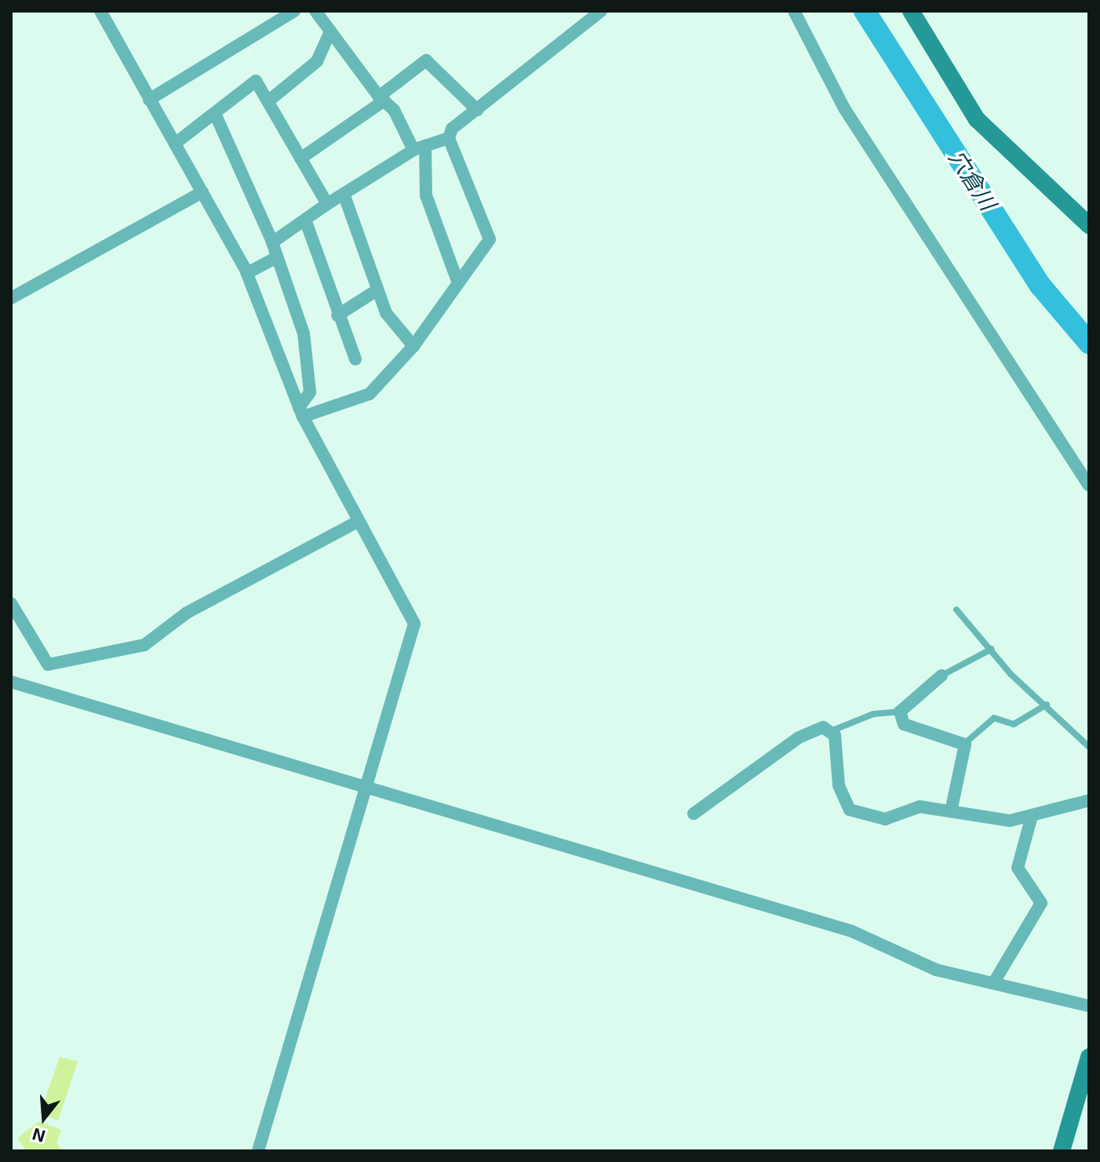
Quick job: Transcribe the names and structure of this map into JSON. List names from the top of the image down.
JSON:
{
  "water": ["穴倉川"],
  "north": "bottom"
}
